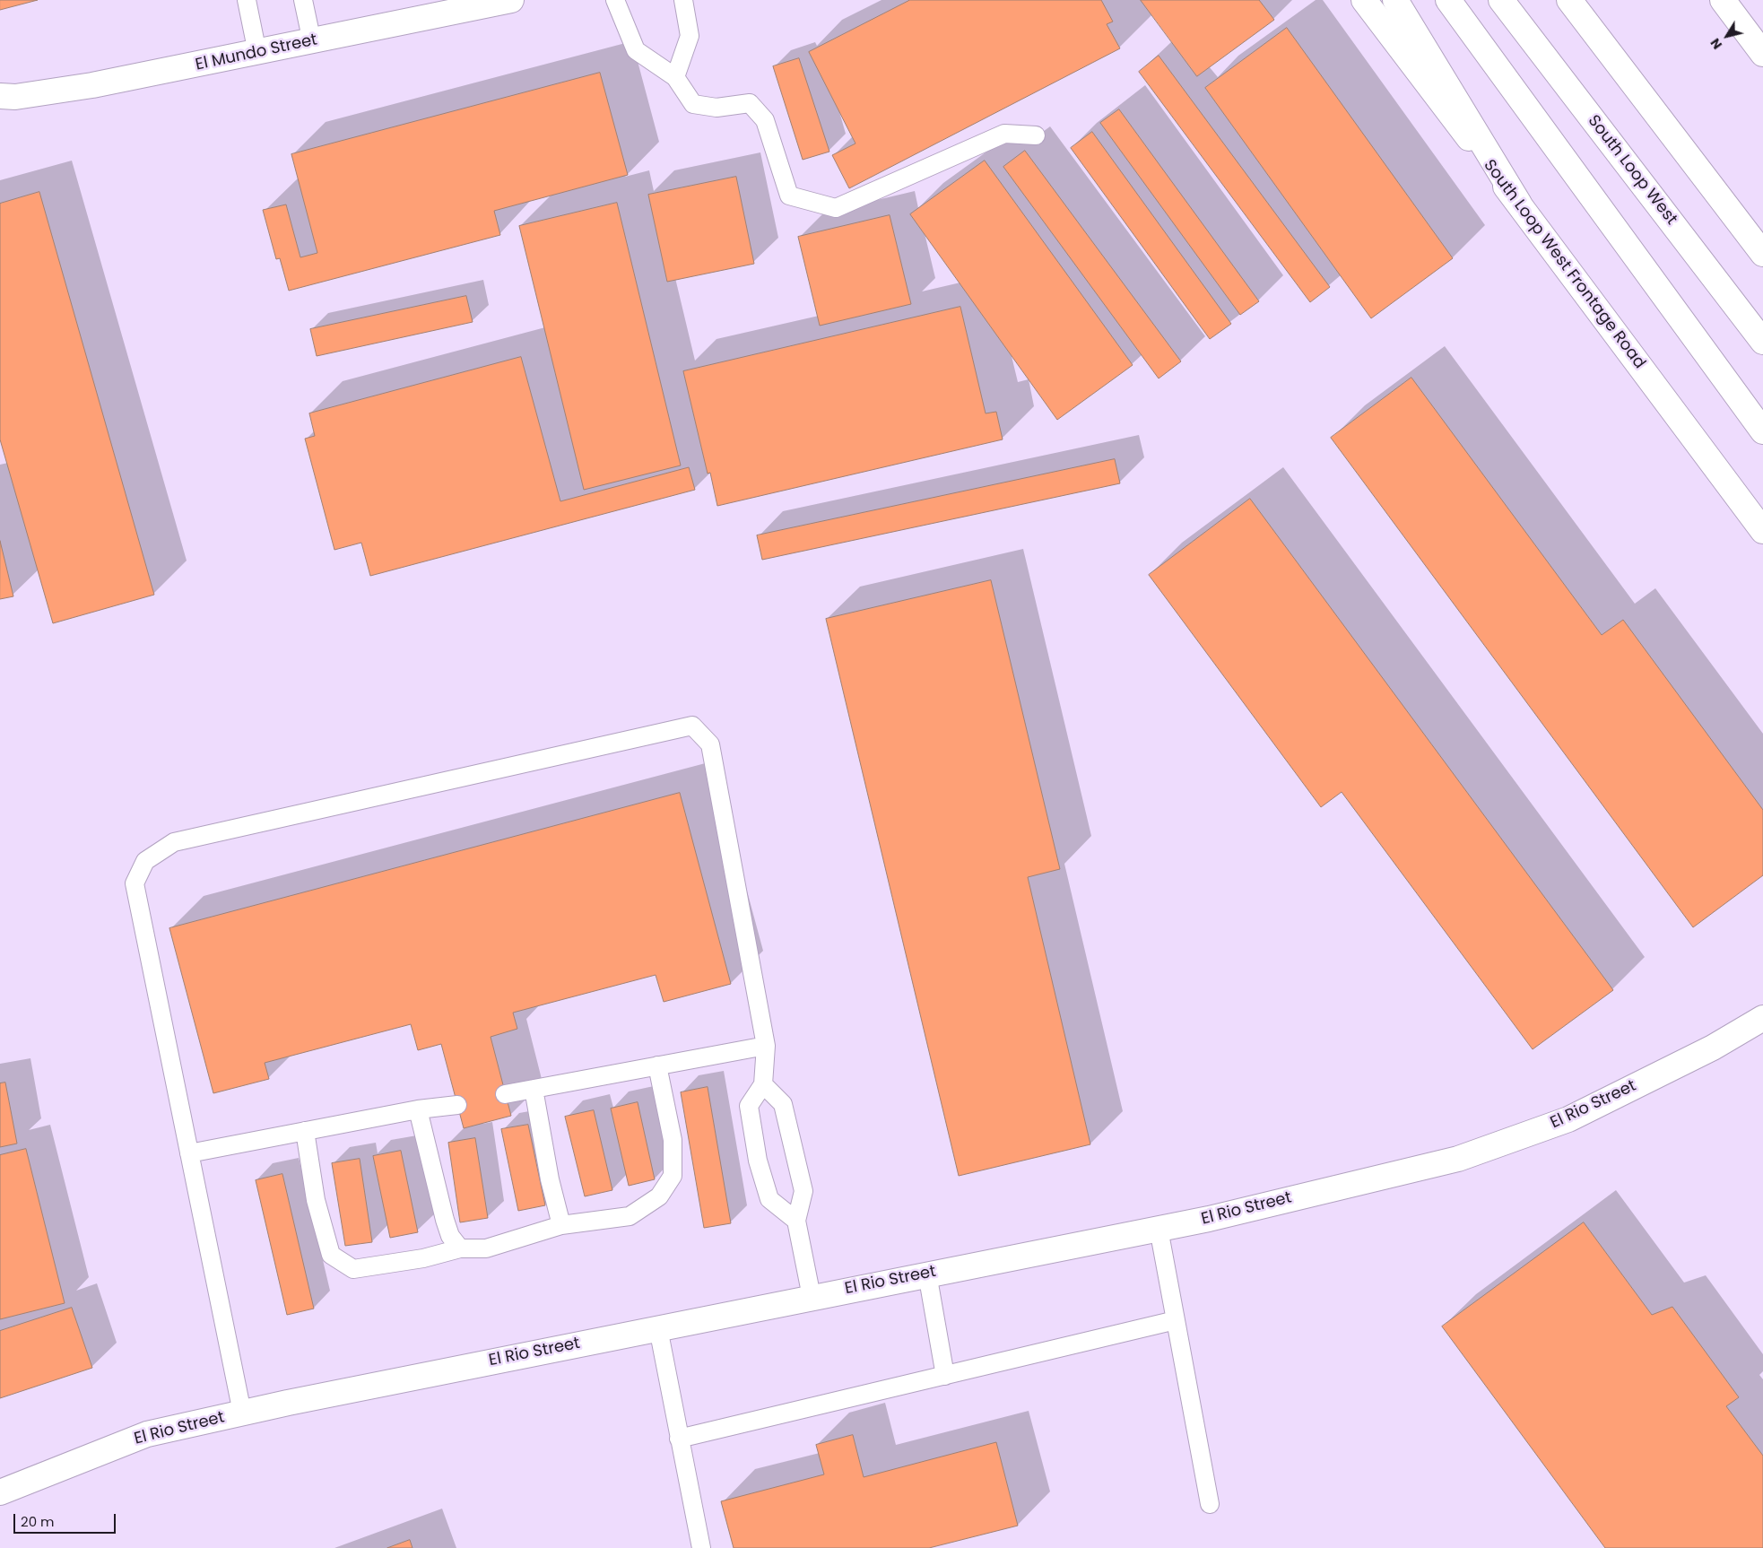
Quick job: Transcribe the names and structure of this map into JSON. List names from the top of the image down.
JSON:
{
  "streets": {
    "main road": [
      "El Mundo Street",
      "South Loop West",
      "South Loop West Frontage Road",
      "El Rio Street"
    ]
  },
  "scale_bar": "20 m",
  "north": "bottom left"
}
